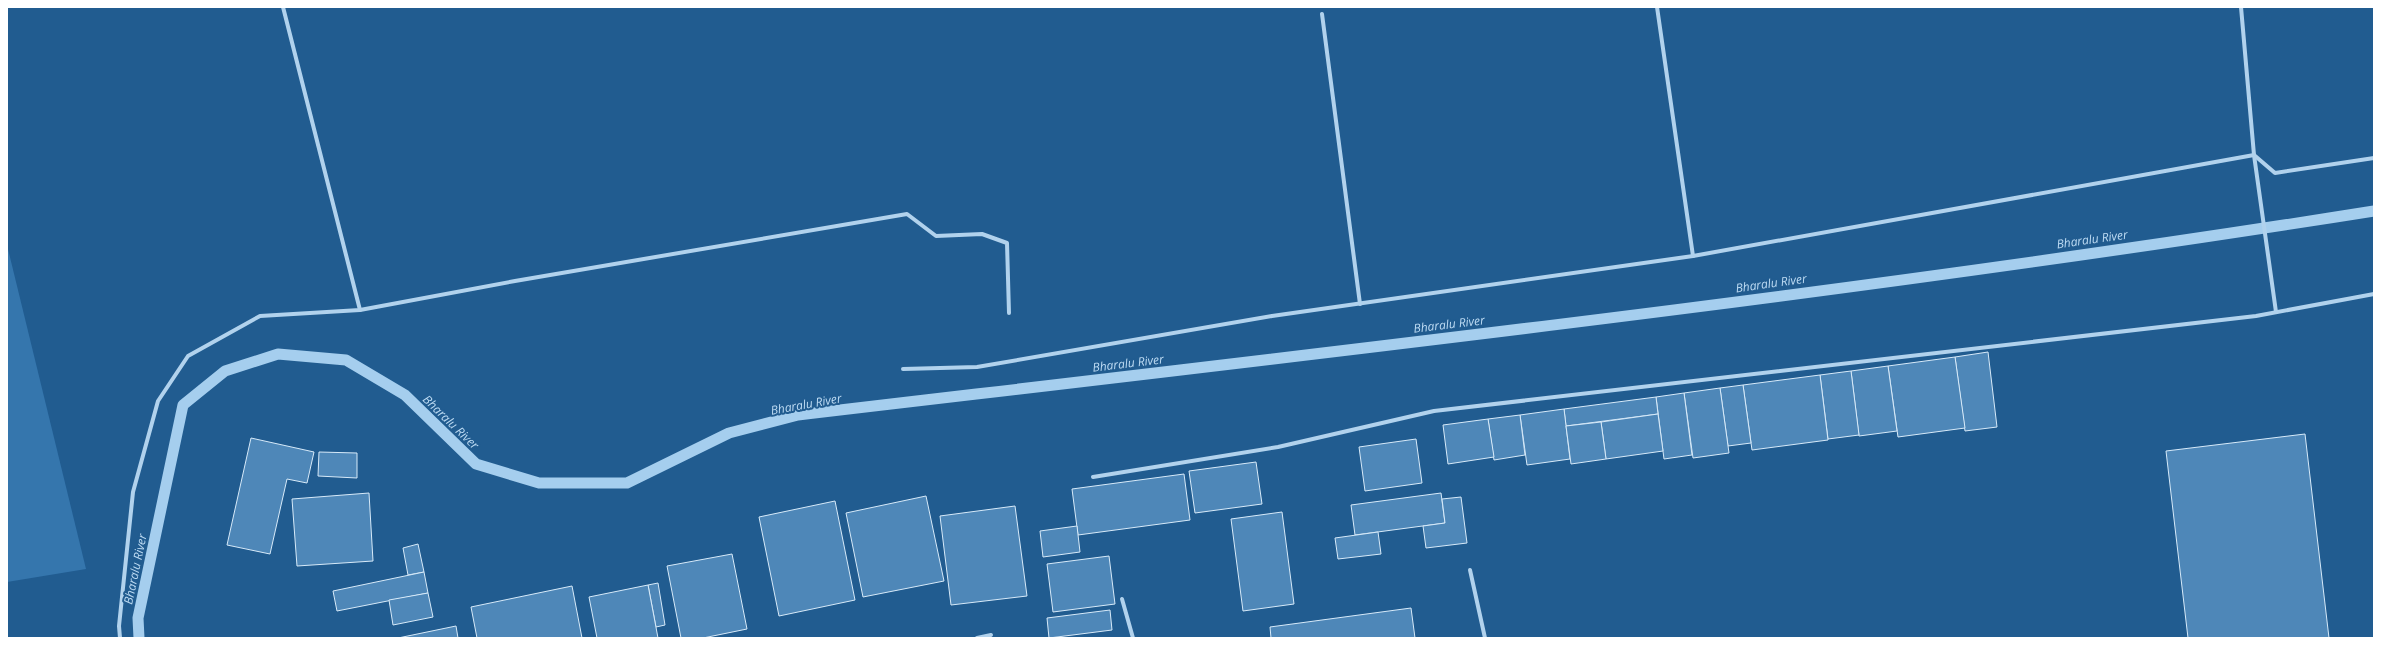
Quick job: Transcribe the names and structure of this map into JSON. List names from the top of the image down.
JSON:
{
  "water": ["Bharalu River"]
}
